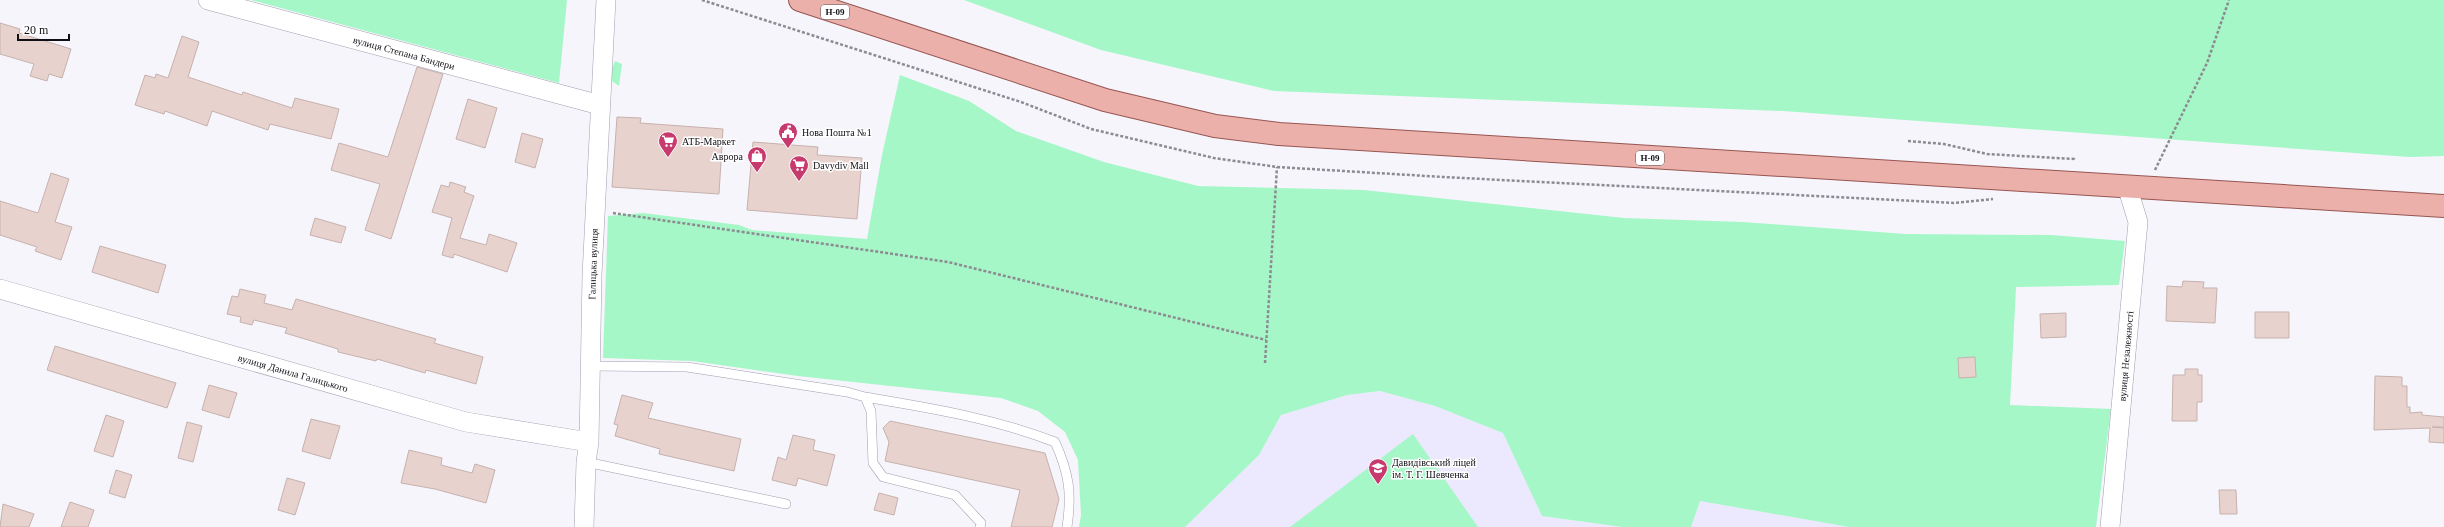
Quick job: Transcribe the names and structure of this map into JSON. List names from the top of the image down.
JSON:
{
  "streets": {
    "main road": ["Н-09"],
    "street": [
      "вулиця Степана Бандери",
      "Галицька вулиця",
      "вулиця Незалежності",
      "вулиця Данила Галицького"
    ]
  },
  "crossings": [
    ["Н-09", "вулиця Незалежності"],
    ["вулиця Степана Бандери", "Галицька вулиця"],
    ["Галицька вулиця", "вулиця Данила Галицького"]
  ],
  "places": {
    "public building": ["Нова Пошта №1"],
    "supermarket": ["АТБ-Маркет", "Davydiv Mall"],
    "shop": ["Аврора"],
    "school or university": ["Давидівський ліцей ім. Т. Г. Шевченка"]
  },
  "scale_bar": "20 m"
}
